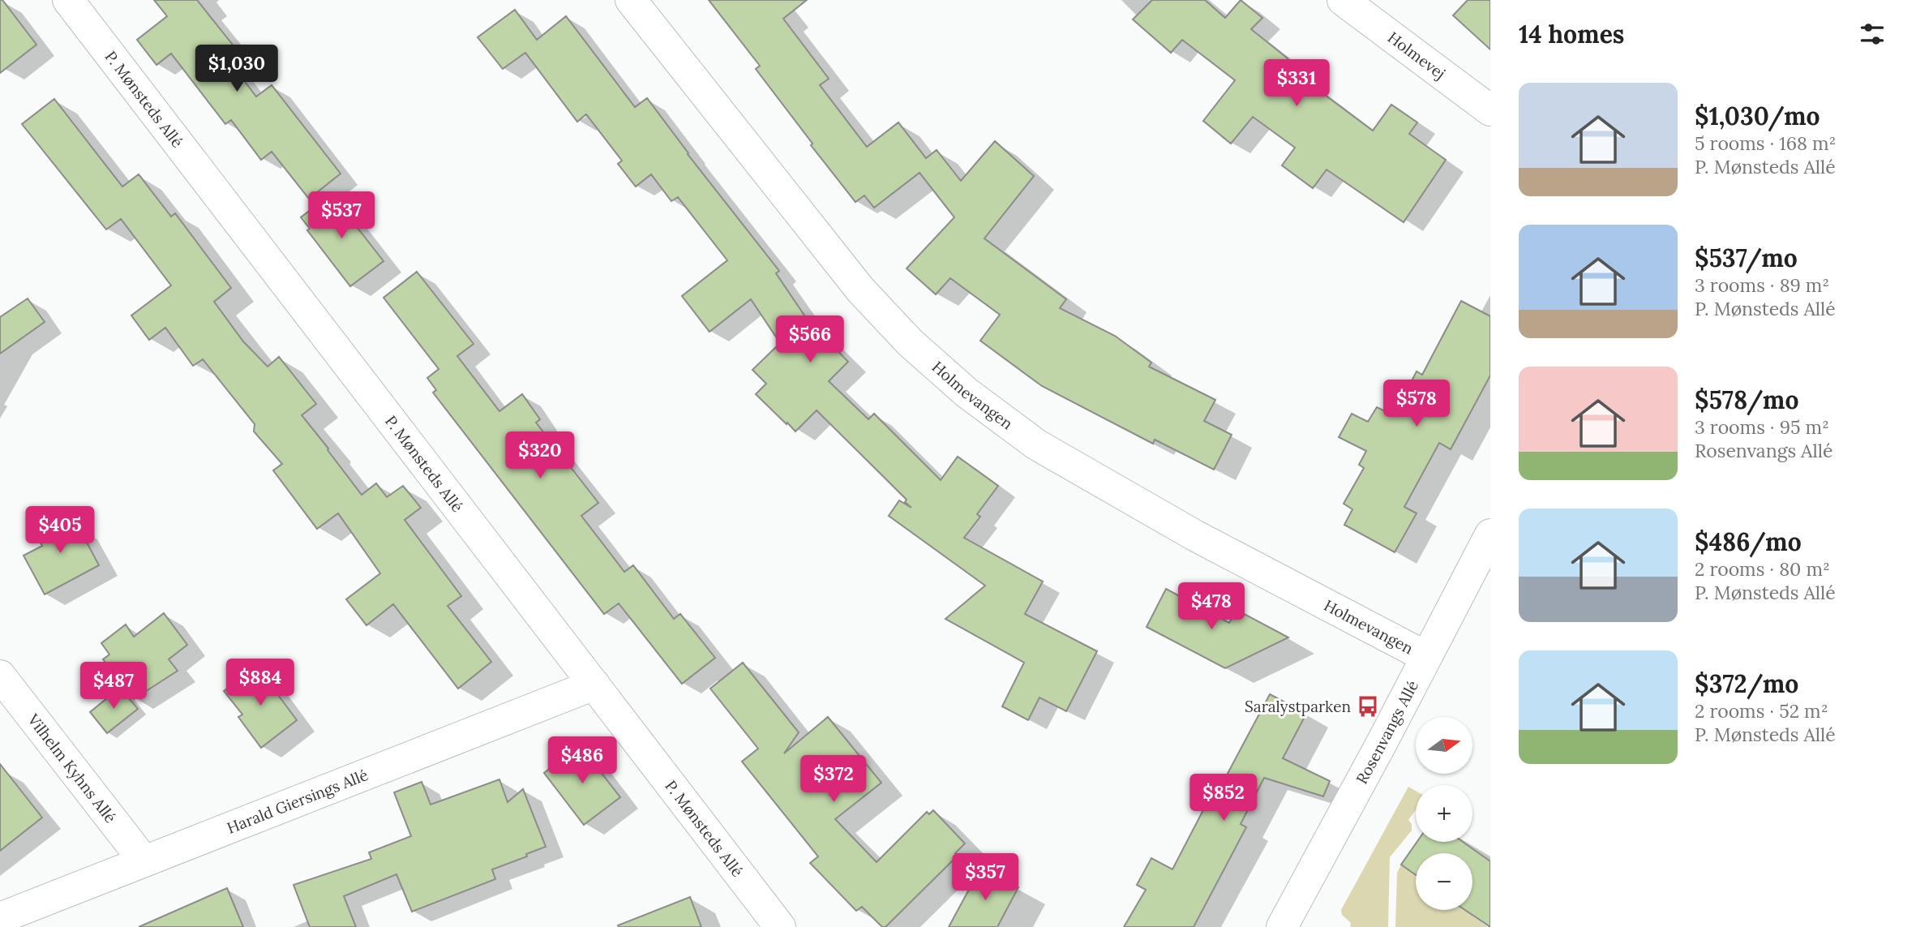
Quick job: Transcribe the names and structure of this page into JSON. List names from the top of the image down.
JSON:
{
  "streets": {
    "street": [
      "Holmevej",
      "P. Mønsteds Allé",
      "Holmevangen",
      "Rosenvangs Allé",
      "Vilhelm Kyhns Allé",
      "Harald Giersings Allé"
    ]
  },
  "crossings": [
    ["P. Mønsteds Allé", "Harald Giersings Allé"],
    ["Holmevangen", "Rosenvangs Allé"],
    ["Vilhelm Kyhns Allé", "Harald Giersings Allé"]
  ],
  "places": {
    "bus stop": ["Saralystparken"]
  },
  "north": "right",
  "page": {
    "heading": "14 homes",
    "price": [
      "$1,030",
      "$331",
      "$537",
      "$566",
      "$578",
      "$320",
      "$405",
      "$478",
      "$884",
      "$487",
      "$486",
      "$372",
      "$852",
      "$357"
    ],
    "list": [
      {
        "name": "$1,030/mo",
        "note": "5 rooms · 168 m² · P. Mønsteds Allé"
      },
      {
        "name": "$537/mo",
        "note": "3 rooms · 89 m² · P. Mønsteds Allé"
      },
      {
        "name": "$578/mo",
        "note": "3 rooms · 95 m² · Rosenvangs Allé"
      },
      {
        "name": "$486/mo",
        "note": "2 rooms · 80 m² · P. Mønsteds Allé"
      },
      {
        "name": "$372/mo",
        "note": "2 rooms · 52 m² · P. Mønsteds Allé"
      }
    ],
    "map_buttons": ["+", "−"]
  }
}
